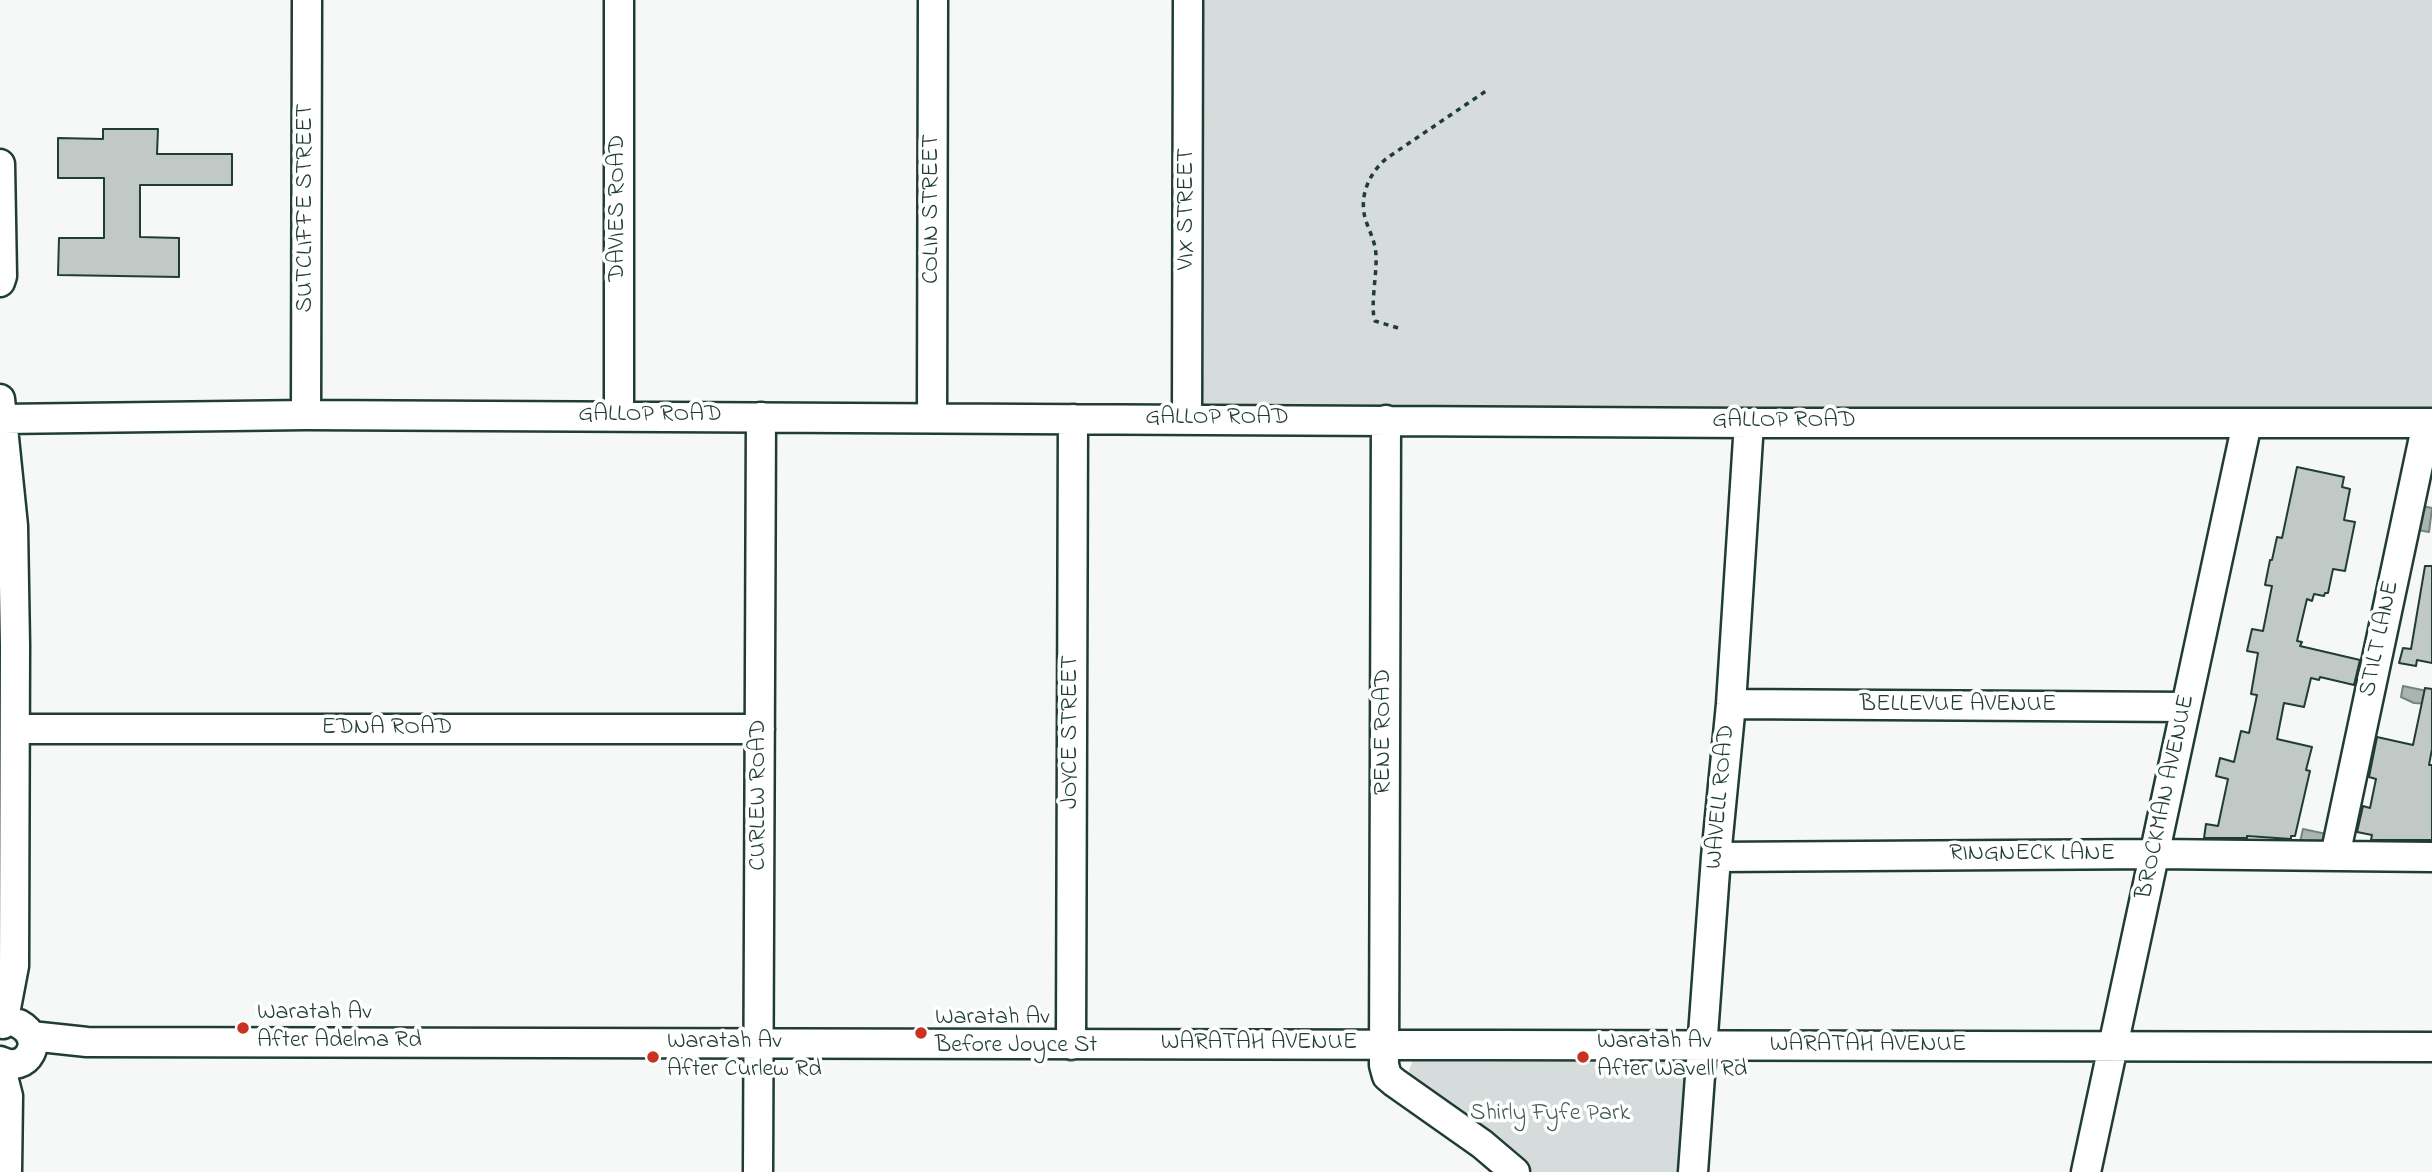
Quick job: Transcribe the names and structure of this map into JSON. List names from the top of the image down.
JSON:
{
  "streets": {
    "street": [
      "SUTCLIFFE STREET",
      "DAVIES ROAD",
      "COLIN STREET",
      "VIX STREET",
      "GALLOP ROAD",
      "STILT LANE",
      "BELLEVUE AVENUE",
      "EDNA ROAD",
      "JOYCE STREET",
      "RENE ROAD",
      "CURLEW ROAD",
      "WAVELL ROAD",
      "BROCKMAN AVENUE",
      "RINGNECK LANE",
      "WARATAH AVENUE"
    ]
  },
  "crossings": [
    ["SUTCLIFFE STREET", "GALLOP ROAD"],
    ["DAVIES ROAD", "GALLOP ROAD"],
    ["COLIN STREET", "GALLOP ROAD"],
    ["VIX STREET", "GALLOP ROAD"],
    ["GALLOP ROAD", "STILT LANE"],
    ["GALLOP ROAD", "JOYCE STREET"],
    ["GALLOP ROAD", "RENE ROAD"],
    ["GALLOP ROAD", "CURLEW ROAD"],
    ["GALLOP ROAD", "WAVELL ROAD"],
    ["GALLOP ROAD", "BROCKMAN AVENUE"],
    ["STILT LANE", "RINGNECK LANE"],
    ["BELLEVUE AVENUE", "WAVELL ROAD"],
    ["BELLEVUE AVENUE", "BROCKMAN AVENUE"],
    ["EDNA ROAD", "CURLEW ROAD"],
    ["JOYCE STREET", "WARATAH AVENUE"],
    ["RENE ROAD", "WARATAH AVENUE"],
    ["CURLEW ROAD", "WARATAH AVENUE"],
    ["WAVELL ROAD", "RINGNECK LANE"],
    ["WAVELL ROAD", "WARATAH AVENUE"],
    ["BROCKMAN AVENUE", "RINGNECK LANE"],
    ["BROCKMAN AVENUE", "WARATAH AVENUE"]
  ],
  "parks": ["Shirly Fyfe Park"],
  "places": [
    "Waratah Av After Adelma Rd",
    "Waratah Av Before Joyce St",
    "Waratah Av After Curlew Rd",
    "Waratah Av After Wavell Rd"
  ]
}
